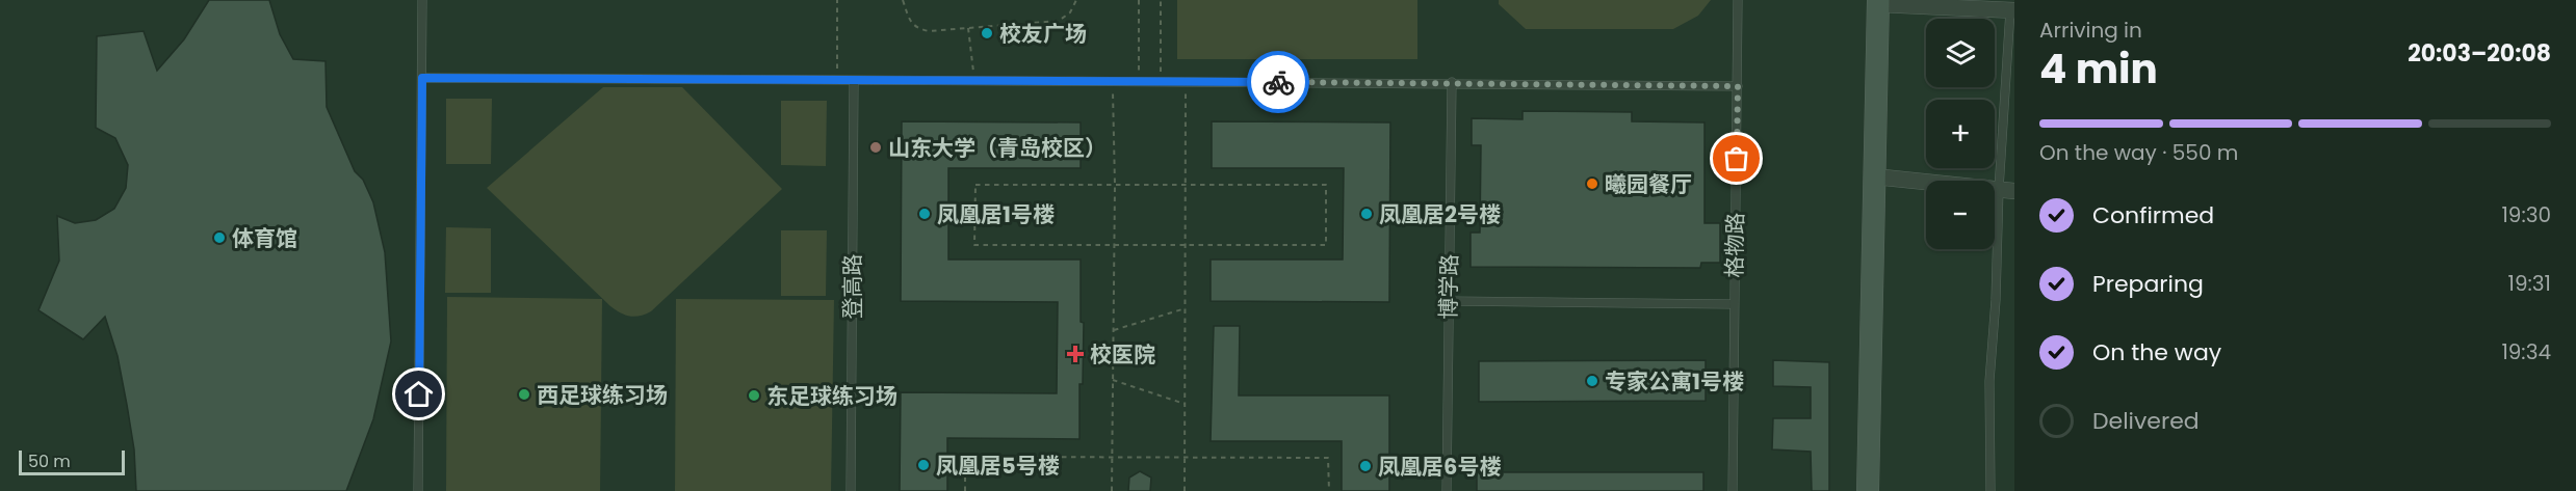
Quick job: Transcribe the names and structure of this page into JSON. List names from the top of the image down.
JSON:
{
  "streets": {
    "lane": ["格物路", "登高路", "博学路"]
  },
  "places": {
    "other": [
      "校友广场",
      "山东大学（青岛校区）",
      "曦园餐厅",
      "凤凰居1号楼",
      "凤凰居2号楼",
      "体育馆",
      "专家公寓1号楼",
      "西足球练习场",
      "东足球练习场",
      "凤凰居5号楼",
      "凤凰居6号楼"
    ],
    "health": ["校医院"]
  },
  "scale_bar": "50 m",
  "page": {
    "heading": ["4 min", "Arriving in", "20:03–20:08"],
    "map_buttons": ["+", "−"],
    "bar": "On the way · 550 m",
    "list": [
      ["Confirmed", "19:30"],
      ["Preparing", "19:31"],
      ["On the way", "19:34"],
      "Delivered"
    ],
    "scale": "50 m"
  }
}
